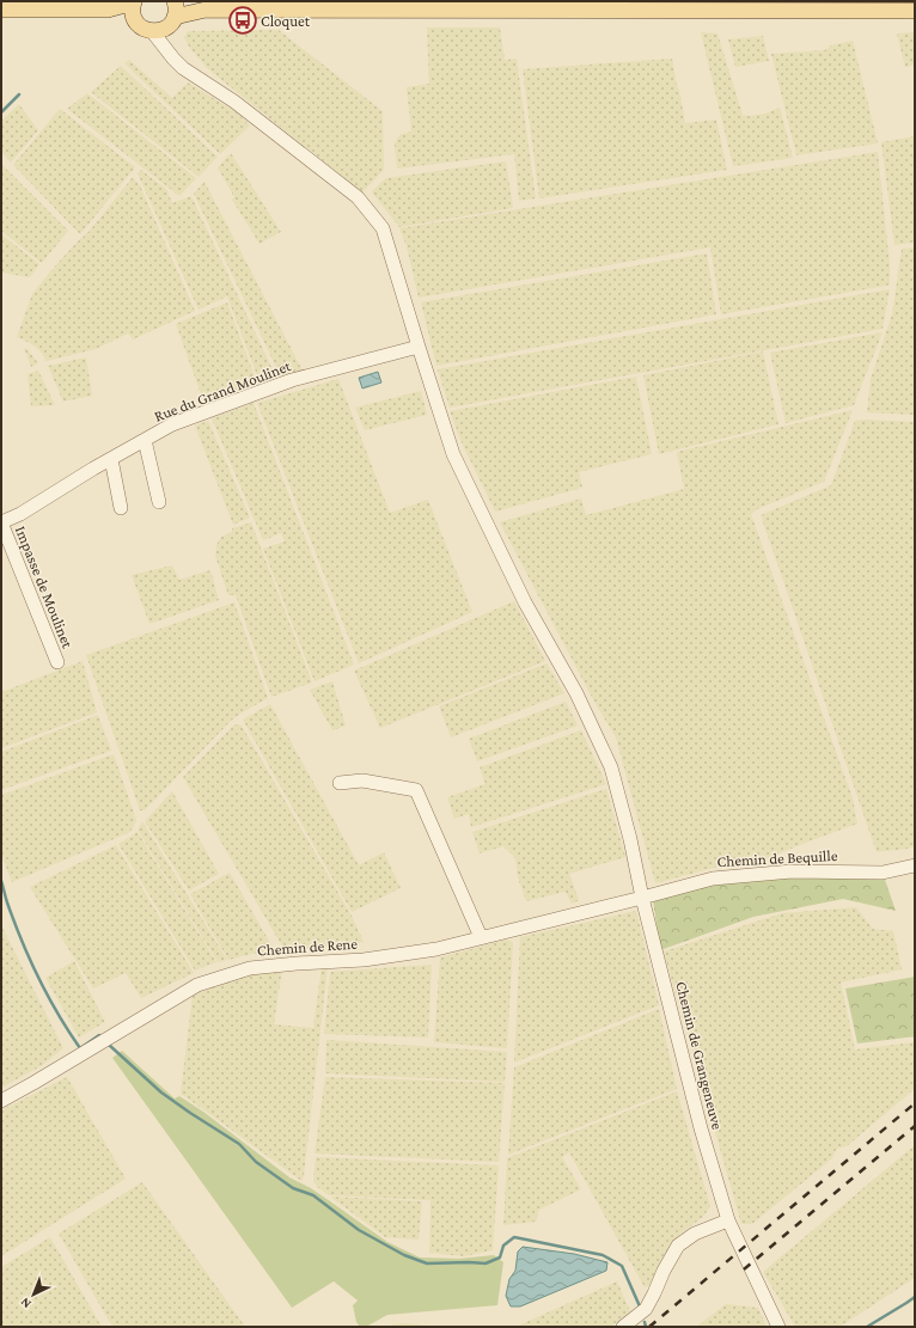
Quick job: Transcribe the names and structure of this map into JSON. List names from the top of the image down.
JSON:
{
  "streets": {
    "street": [
      "Rue du Grand Moulinet",
      "Impasse de Moulinet",
      "Chemin de Bequille",
      "Chemin de Rene",
      "Chemin de Grangeneuve"
    ]
  },
  "crossings": [
    ["Rue du Grand Moulinet", "Impasse de Moulinet"],
    ["Rue du Grand Moulinet", "Chemin de Grangeneuve"],
    ["Chemin de Bequille", "Chemin de Rene"],
    ["Chemin de Bequille", "Chemin de Grangeneuve"],
    ["Chemin de Rene", "Chemin de Grangeneuve"]
  ],
  "places": {
    "bus stop": ["Cloquet"]
  },
  "north": "bottom left"
}
